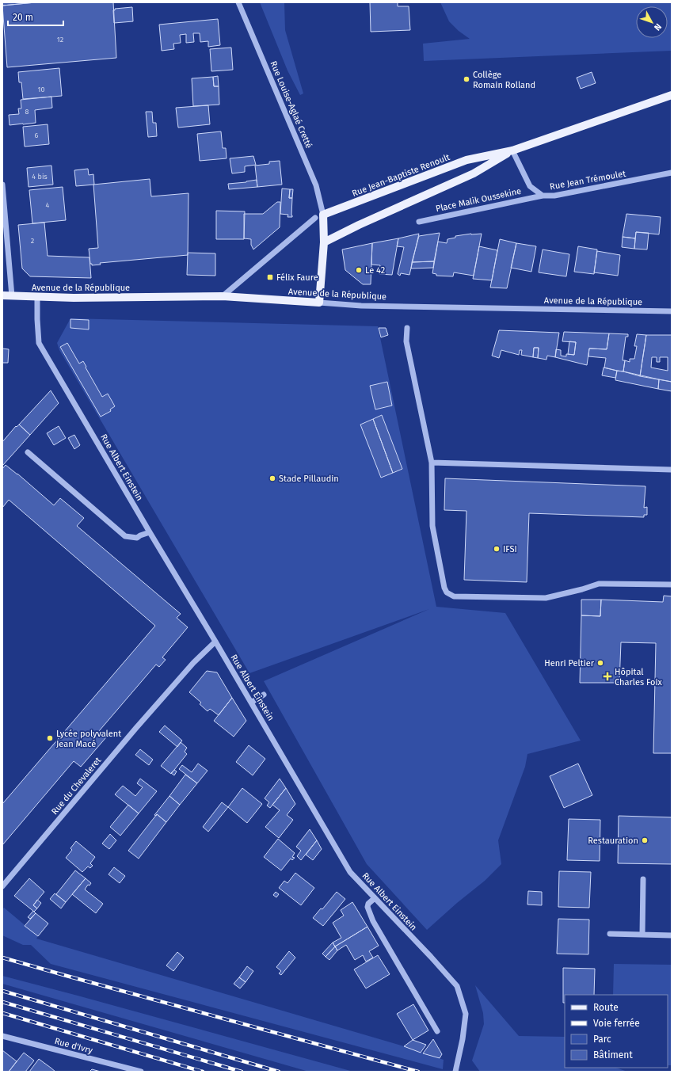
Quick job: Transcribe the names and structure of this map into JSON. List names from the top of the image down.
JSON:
{
  "streets": {
    "main road": ["Rue Jean-Baptiste Renoult", "Avenue de la République"],
    "street": [
      "Rue Louise-Aglaé Cretté",
      "Rue Jean Trémoulet",
      "Place Malik Oussekine",
      "Rue Albert Einstein",
      "Rue du Chevaleret",
      "Rue d'Ivry"
    ]
  },
  "crossings": [
    ["Rue Louise-Aglaé Cretté", "Rue Jean-Baptiste Renoult"],
    ["Rue Jean-Baptiste Renoult", "Rue Jean Trémoulet"],
    ["Rue Jean Trémoulet", "Place Malik Oussekine"],
    ["Avenue de la République", "Rue Albert Einstein"],
    ["Rue Albert Einstein", "Rue du Chevaleret"]
  ],
  "places": {
    "other": [
      "Collège Romain Rolland",
      "Le 42",
      "Stade Pillaudin",
      "IFSI",
      "Henri Peltier",
      "Lycée polyvalent Jean Macé",
      "Restauration"
    ],
    "transit": ["Félix Faure"],
    "health": ["Hôpital Charles Foix"]
  },
  "house_numbers": [
    "12",
    "10",
    "8",
    "6",
    "4 bis",
    "4",
    "2"
  ],
  "legend": [
    "Route",
    "Voie ferrée",
    "Parc",
    "Bâtiment"
  ],
  "scale_bar": "20 m",
  "north": "bottom right"
}
